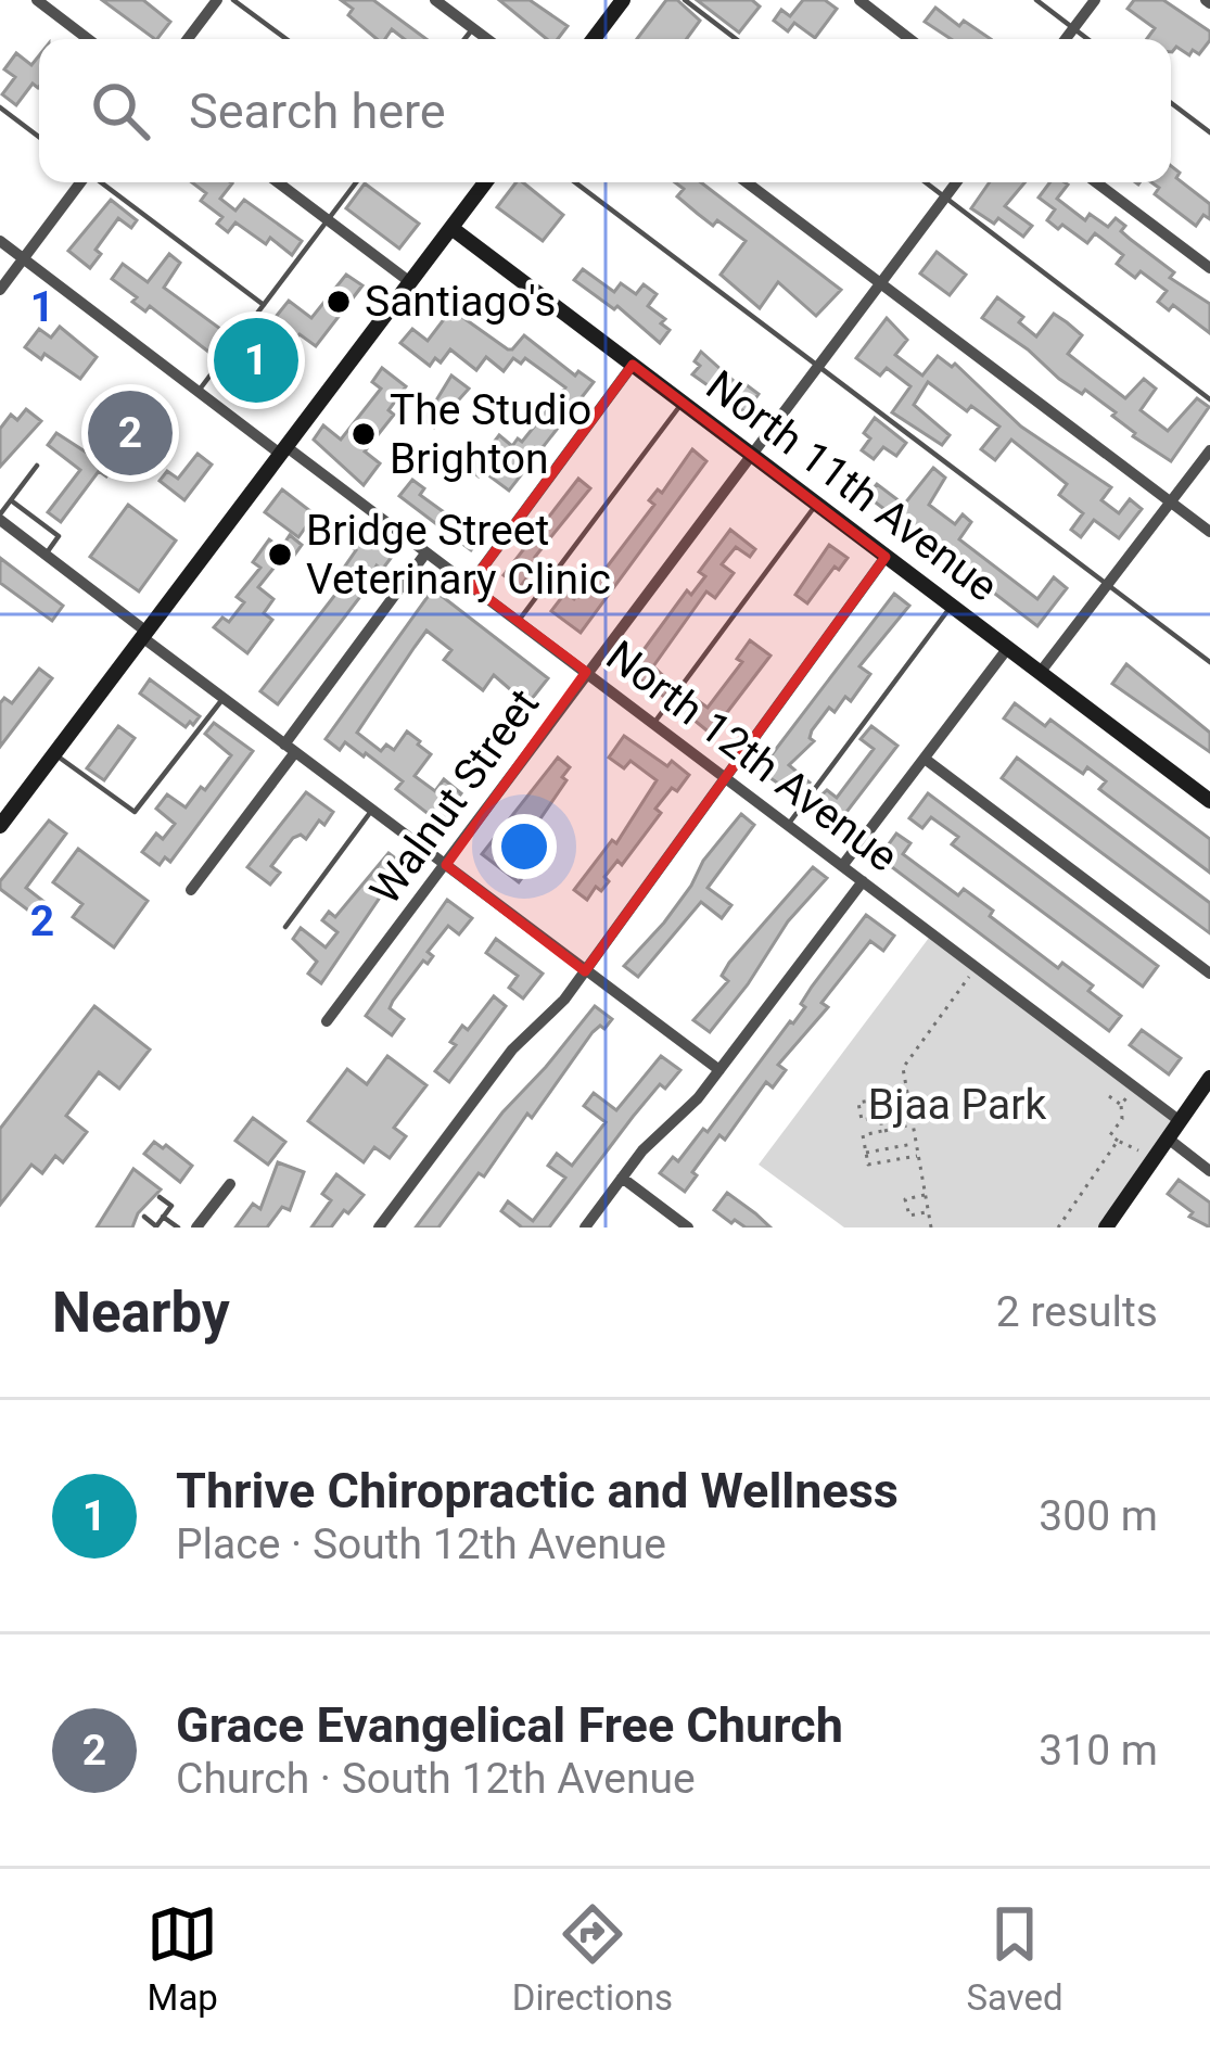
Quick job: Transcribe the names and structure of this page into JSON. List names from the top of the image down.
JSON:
{
  "streets": {
    "street": ["North 11th Avenue", "North 12th Avenue", "Walnut Street"]
  },
  "crossings": [
    ["North 11th Avenue", "Walnut Street"],
    ["North 12th Avenue", "Walnut Street"]
  ],
  "parks": ["Bjaa Park"],
  "places": ["Santiago's", "The Studio Brighton", "Bridge Street Veterinary Clinic"],
  "page": {
    "search": "Search here",
    "pins": ["1", "2"],
    "heading": ["Nearby", "2 results"],
    "list": [
      {
        "mark": "1",
        "name": "Thrive Chiropractic and Wellness",
        "note": "Place · South 12th Avenue",
        "value": "300 m"
      },
      {
        "mark": "2",
        "name": "Grace Evangelical Free Church",
        "note": "Church · South 12th Avenue",
        "value": "310 m"
      }
    ],
    "nav": ["Map", "Directions", "Saved"]
  },
  "grid": {
    "rows": ["1", "2"]
  }
}
